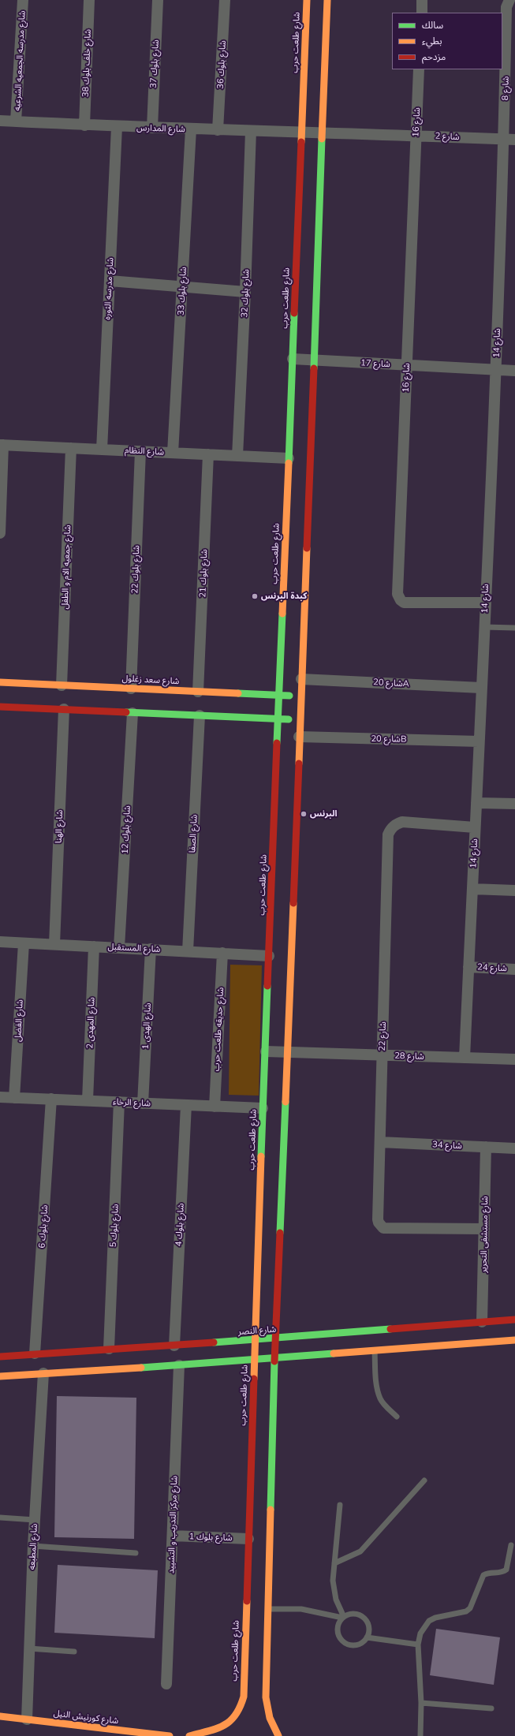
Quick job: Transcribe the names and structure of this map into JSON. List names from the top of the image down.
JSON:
{
  "streets": {
    "street": [
      "شارع طلعت حرب",
      "شارع مدرسه الجمعيه الشرعيه",
      "شارع خلف بلوك 38",
      "شارع بلوك 37",
      "شارع بلوك 36",
      "شارع 8",
      "شارع 16",
      "شارع المدارس",
      "شارع 2",
      "شارع مدرسه الثوره",
      "شارع بلوك 33",
      "شارع بلوك 32",
      "شارع 14",
      "شارع 17",
      "شارع النظام",
      "شارع جمعيه الام و الطفل",
      "شارع بلوك 22",
      "شارع بلوك 21",
      "شارع سعد زغلول",
      "شارع 20A",
      "شارع 20B",
      "شارع الهنا",
      "شارع بلوك 12",
      "شارع الصفا",
      "شارع المستقبل",
      "شارع 24",
      "شارع الفضل",
      "شارع المهدى 2",
      "شارع الهدى 1",
      "شارع حديقه طلعت حرب",
      "شارع 22",
      "شارع 28",
      "شارع الرخاء",
      "شارع 34",
      "شارع بلوك 4",
      "شارع بلوك 5",
      "شارع بلوك 6",
      "شارع مستشفى التحرير",
      "شارع النصر",
      "شارع مركز التدريب و التشييد",
      "شارع بلوك 1",
      "شارع المطبعه",
      "شارع كورنيش النيل"
    ]
  },
  "crossings": [
    ["شارع طلعت حرب", "شارع المدارس"],
    ["شارع طلعت حرب", "شارع 17"],
    ["شارع طلعت حرب", "شارع النظام"],
    ["شارع طلعت حرب", "شارع سعد زغلول"],
    ["شارع طلعت حرب", "شارع المستقبل"],
    ["شارع طلعت حرب", "شارع 28"],
    ["شارع طلعت حرب", "شارع الرخاء"],
    ["شارع طلعت حرب", "شارع النصر"],
    ["شارع طلعت حرب", "شارع بلوك 1"],
    ["شارع مدرسه الجمعيه الشرعيه", "شارع المدارس"],
    ["شارع خلف بلوك 38", "شارع المدارس"],
    ["شارع بلوك 37", "شارع المدارس"],
    ["شارع بلوك 36", "شارع المدارس"],
    ["شارع 8", "شارع 2"],
    ["شارع 8", "شارع 14"],
    ["شارع 16", "شارع 2"],
    ["شارع 16", "شارع 14"],
    ["شارع 16", "شارع 17"],
    ["شارع المدارس", "شارع 2"],
    ["شارع المدارس", "شارع مدرسه الثوره"],
    ["شارع المدارس", "شارع بلوك 33"],
    ["شارع المدارس", "شارع بلوك 32"],
    ["شارع 2", "شارع 14"],
    ["شارع مدرسه الثوره", "شارع النظام"],
    ["شارع بلوك 33", "شارع النظام"],
    ["شارع بلوك 32", "شارع النظام"],
    ["شارع 14", "شارع 17"],
    ["شارع 14", "شارع 20A"],
    ["شارع 14", "شارع 20B"],
    ["شارع 14", "شارع 24"],
    ["شارع 14", "شارع 22"],
    ["شارع 14", "شارع 28"],
    ["شارع النظام", "شارع جمعيه الام و الطفل"],
    ["شارع النظام", "شارع بلوك 22"],
    ["شارع النظام", "شارع بلوك 21"],
    ["شارع جمعيه الام و الطفل", "شارع سعد زغلول"],
    ["شارع بلوك 22", "شارع سعد زغلول"],
    ["شارع بلوك 21", "شارع سعد زغلول"],
    ["شارع الهنا", "شارع المستقبل"],
    ["شارع بلوك 12", "شارع المستقبل"],
    ["شارع الصفا", "شارع المستقبل"],
    ["شارع المستقبل", "شارع الفضل"],
    ["شارع المستقبل", "شارع المهدى 2"],
    ["شارع المستقبل", "شارع الهدى 1"],
    ["شارع المستقبل", "شارع حديقه طلعت حرب"],
    ["شارع الفضل", "شارع الرخاء"],
    ["شارع المهدى 2", "شارع الرخاء"],
    ["شارع الهدى 1", "شارع الرخاء"],
    ["شارع حديقه طلعت حرب", "شارع الرخاء"],
    ["شارع 22", "شارع 28"],
    ["شارع 22", "شارع 34"],
    ["شارع 22", "شارع مستشفى التحرير"],
    ["شارع الرخاء", "شارع بلوك 4"],
    ["شارع الرخاء", "شارع بلوك 5"],
    ["شارع الرخاء", "شارع بلوك 6"],
    ["شارع 34", "شارع مستشفى التحرير"],
    ["شارع بلوك 4", "شارع النصر"],
    ["شارع بلوك 5", "شارع النصر"],
    ["شارع بلوك 6", "شارع النصر"],
    ["شارع مستشفى التحرير", "شارع النصر"],
    ["شارع مركز التدريب و التشييد", "شارع بلوك 1"],
    ["شارع المطبعه", "شارع كورنيش النيل"]
  ],
  "places": ["كبدة البرنس", "البرنس"],
  "legend": ["سالك", "بطيء", "مزدحم"]
}
